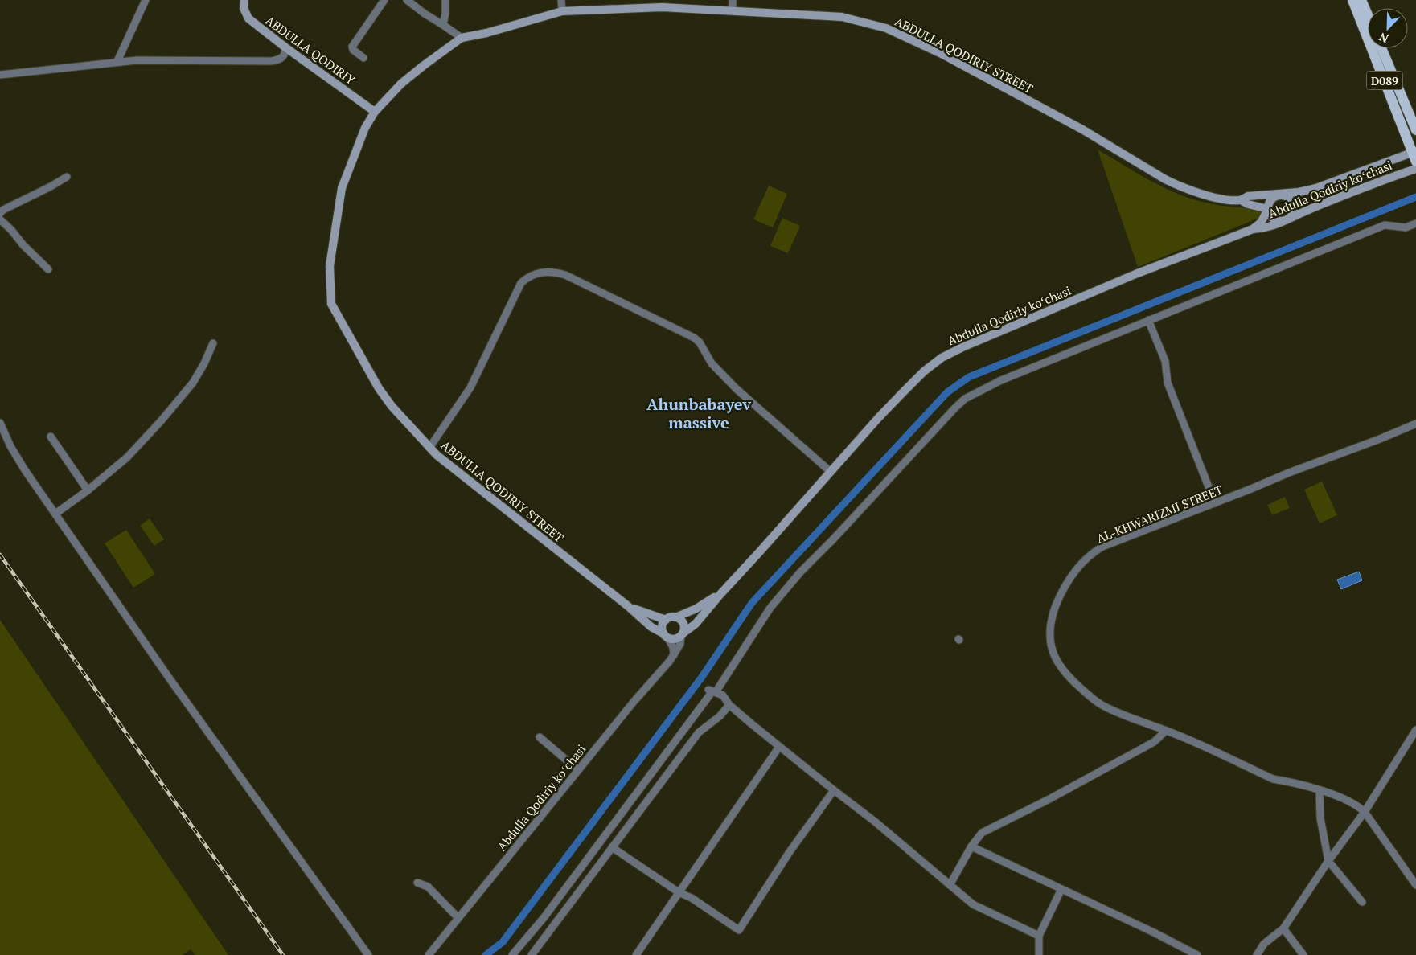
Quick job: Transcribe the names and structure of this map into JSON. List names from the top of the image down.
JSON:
{
  "streets": {
    "main road": ["D089"],
    "street": [
      "ABDULLA QODIRIY",
      "ABDULLA QODIRIY STREET",
      "Abdulla Qodiriy koʻchasi",
      "AL-KHWARIZMI STREET"
    ]
  },
  "crossings": [
    ["ABDULLA QODIRIY", "ABDULLA QODIRIY STREET"],
    ["ABDULLA QODIRIY STREET", "Abdulla Qodiriy koʻchasi"],
    ["D089", "Abdulla Qodiriy koʻchasi"]
  ],
  "districts": ["Ahunbabayev massive"],
  "north": "bottom left"
}
